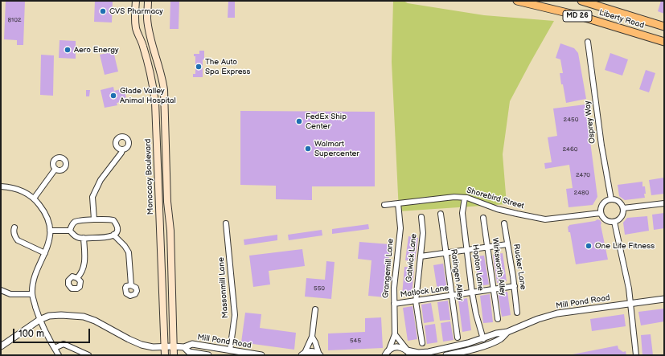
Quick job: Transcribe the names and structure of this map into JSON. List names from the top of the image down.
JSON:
{
  "streets": {
    "main road": ["MD 26", "Liberty Road", "Monocacy Boulevard"],
    "street": [
      "Osprey Way",
      "Shorebird Street",
      "Gatwick Lane",
      "Wirksworth Alley",
      "Rucker Lane",
      "Hopton Lane",
      "Grangemill Lane",
      "Ratingen Alley",
      "Massonmill Lane",
      "Matlock Lane",
      "Mill Pond Road"
    ]
  },
  "crossings": [
    ["Osprey Way", "Shorebird Street"],
    ["Monocacy Boulevard", "Mill Pond Road"],
    ["Shorebird Street", "Hopton Lane"],
    ["Shorebird Street", "Grangemill Lane"],
    ["Gatwick Lane", "Matlock Lane"],
    ["Wirksworth Alley", "Matlock Lane"],
    ["Rucker Lane", "Matlock Lane"],
    ["Hopton Lane", "Matlock Lane"],
    ["Hopton Lane", "Mill Pond Road"],
    ["Grangemill Lane", "Matlock Lane"],
    ["Ratingen Alley", "Matlock Lane"],
    ["Massonmill Lane", "Mill Pond Road"]
  ],
  "places": [
    "CVS Pharmacy",
    "Aero Energy",
    "The Auto Spa Express",
    "Glade Valley Animal Hospital",
    "FedEx Ship Center",
    "Walmart Supercenter",
    "One Life Fitness"
  ],
  "house_numbers": [
    "8102",
    "2450",
    "2460",
    "2470",
    "2480",
    "550",
    "545"
  ],
  "scale_bar": "100 m"
}
